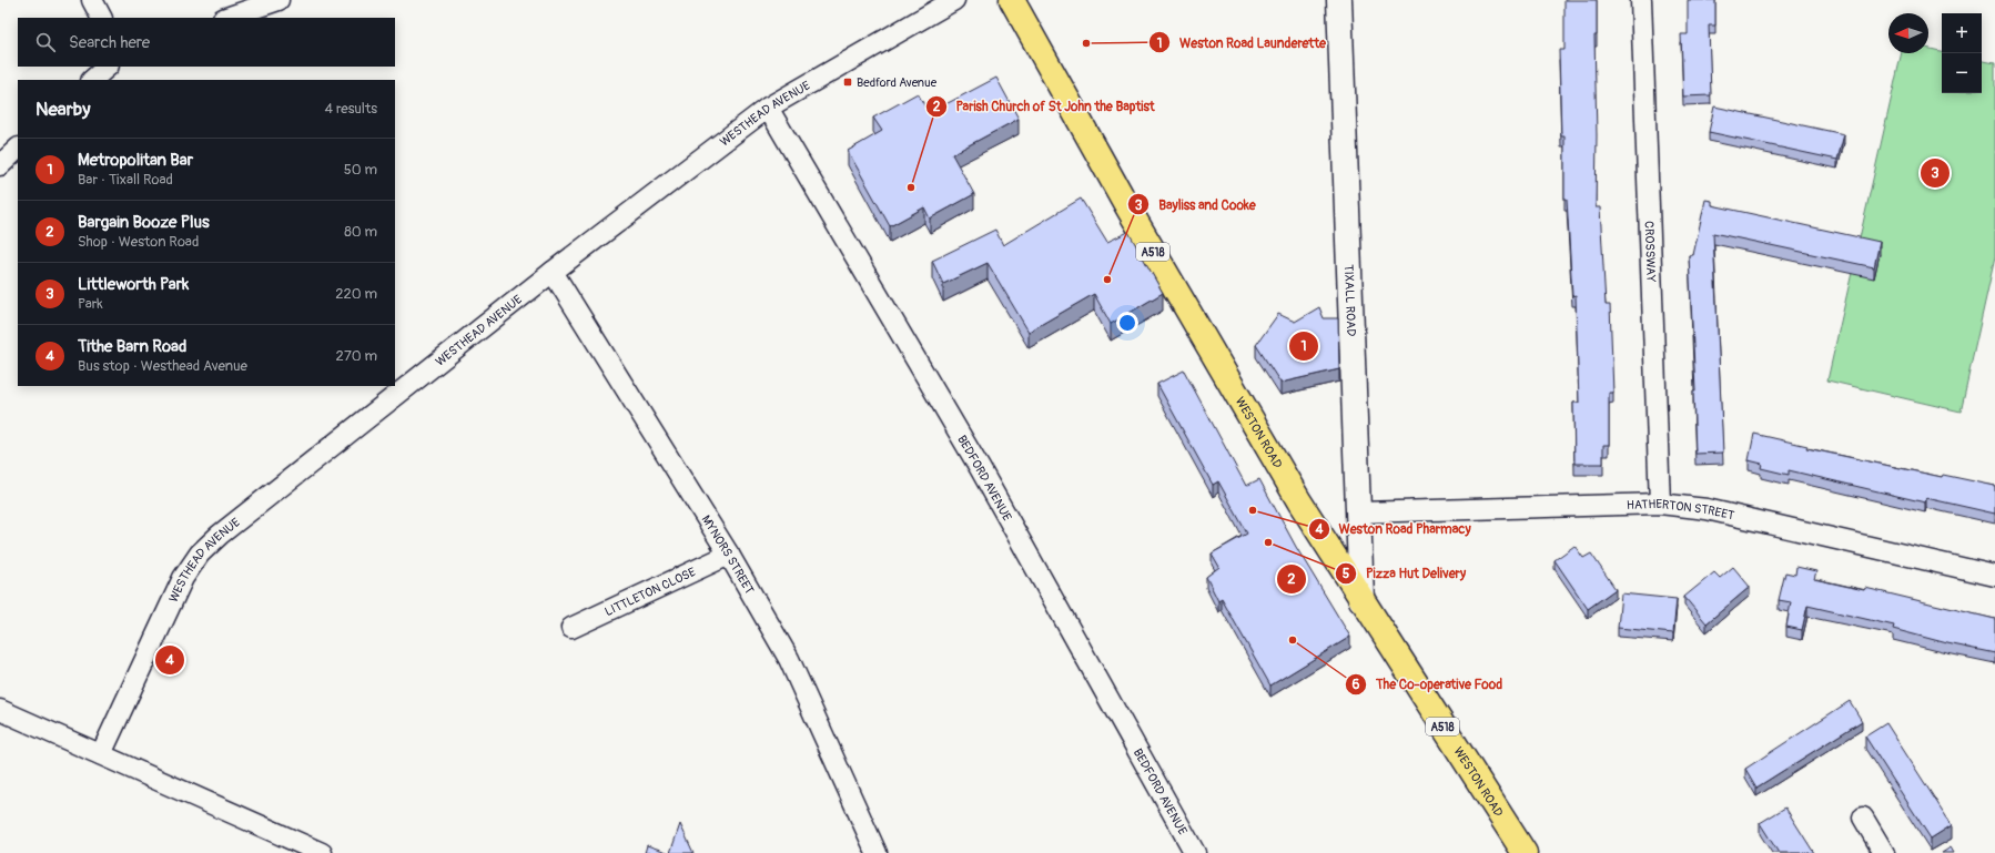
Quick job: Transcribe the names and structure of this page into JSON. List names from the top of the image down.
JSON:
{
  "streets": {
    "highway": ["A518", "WESTON ROAD"],
    "street": [
      "WESTHEAD AVENUE",
      "CROSSWAY",
      "TIXALL ROAD",
      "BEDFORD AVENUE",
      "HATHERTON STREET",
      "MYNORS STREET",
      "LITTLETON CLOSE"
    ]
  },
  "crossings": [
    ["WESTHEAD AVENUE", "BEDFORD AVENUE"],
    ["WESTHEAD AVENUE", "MYNORS STREET"],
    ["CROSSWAY", "HATHERTON STREET"],
    ["TIXALL ROAD", "WESTON ROAD"],
    ["TIXALL ROAD", "HATHERTON STREET"],
    ["MYNORS STREET", "LITTLETON CLOSE"]
  ],
  "places": {
    "other": [
      "Weston Road Launderette",
      "Parish Church of St John the Baptist",
      "Bayliss and Cooke",
      "Weston Road Pharmacy",
      "Pizza Hut Delivery",
      "The Co-operative Food"
    ],
    "transit": ["Bedford Avenue"]
  },
  "north": "left",
  "page": {
    "map_buttons": ["+", "−"],
    "search": "Search here",
    "heading": ["Nearby", "4 results"],
    "list": [
      {
        "mark": "1",
        "name": "Metropolitan Bar",
        "note": "Bar · Tixall Road",
        "value": "50 m"
      },
      {
        "mark": "2",
        "name": "Bargain Booze Plus",
        "note": "Shop · Weston Road",
        "value": "80 m"
      },
      {
        "mark": "3",
        "name": "Littleworth Park",
        "note": "Park",
        "value": "220 m"
      },
      {
        "mark": "4",
        "name": "Tithe Barn Road",
        "note": "Bus stop · Westhead Avenue",
        "value": "270 m"
      }
    ],
    "pins": [
      "3",
      "1",
      "2",
      "4"
    ]
  }
}
